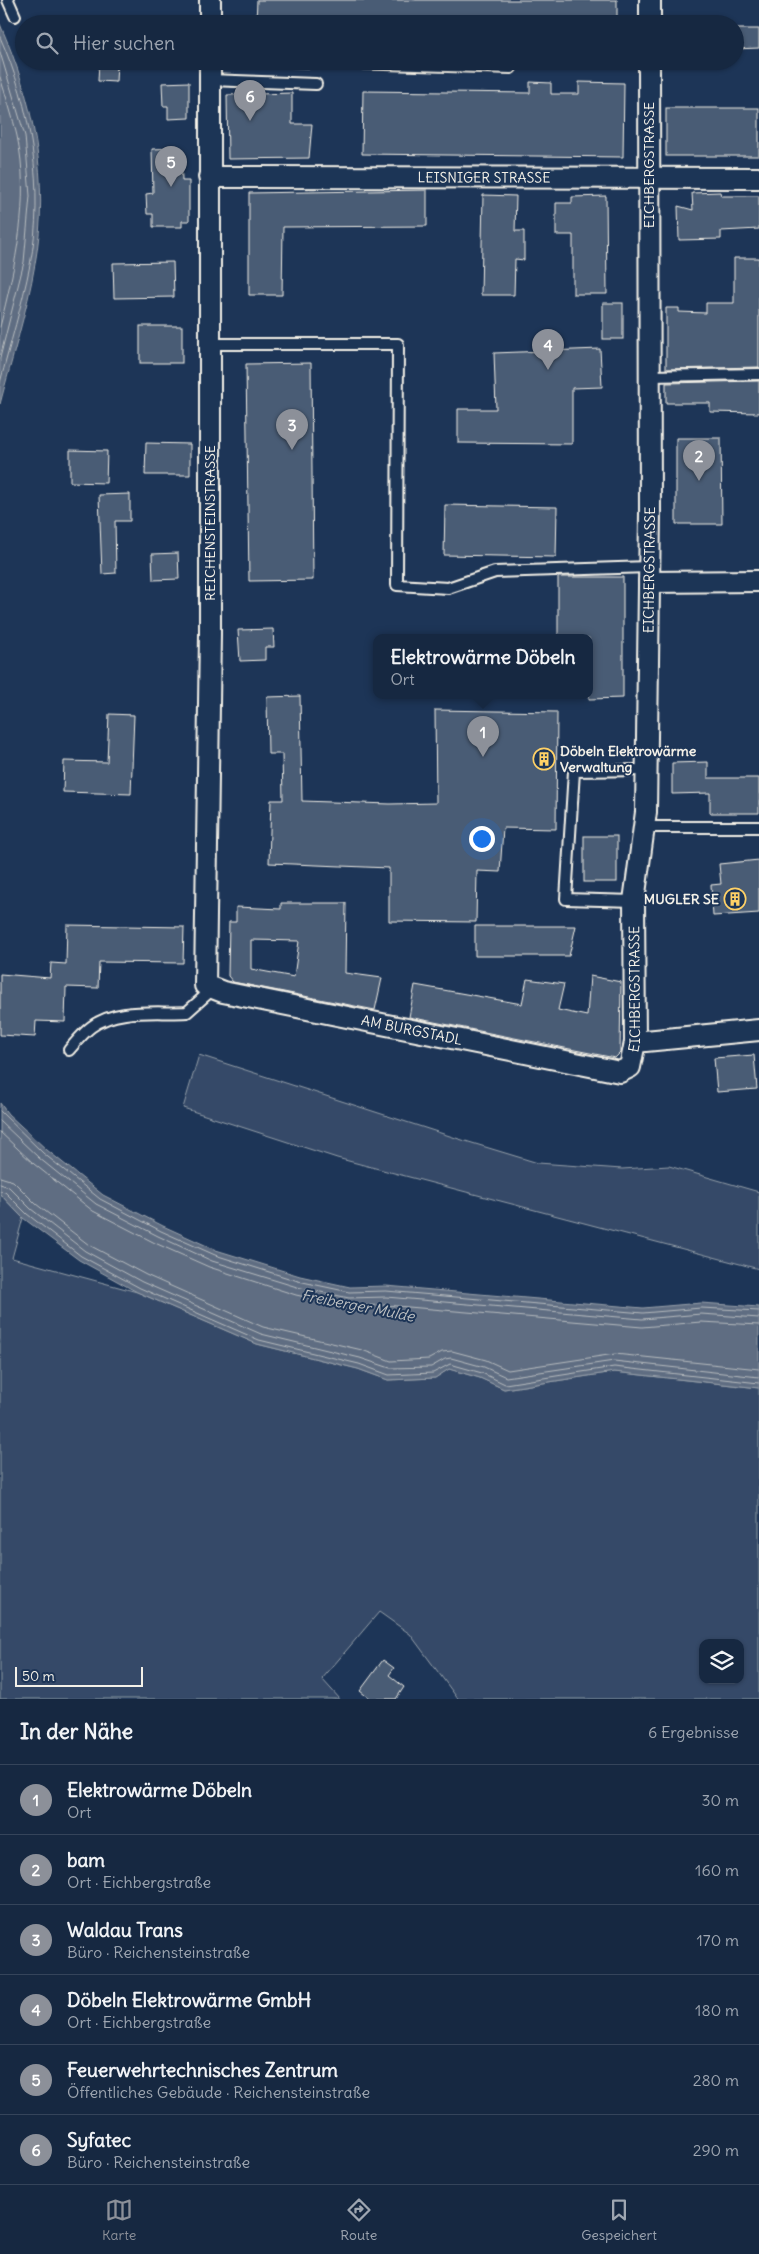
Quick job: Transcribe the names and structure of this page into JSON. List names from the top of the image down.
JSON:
{
  "streets": {
    "street": [
      "EICHBERGSTRASSE",
      "LEISNIGER STRASSE",
      "REICHENSTEINSTRASSE",
      "AM BURGSTADL"
    ]
  },
  "crossings": [
    ["EICHBERGSTRASSE", "LEISNIGER STRASSE"],
    ["EICHBERGSTRASSE", "AM BURGSTADL"],
    ["LEISNIGER STRASSE", "REICHENSTEINSTRASSE"],
    ["REICHENSTEINSTRASSE", "AM BURGSTADL"]
  ],
  "water": ["Freiberger Mulde"],
  "places": {
    "building": ["Döbeln Elektrowärme Verwaltung", "MUGLER SE"]
  },
  "scale_bar": "50 m",
  "page": {
    "search": "Hier suchen",
    "pins": [
      "6",
      "5",
      "4",
      "3",
      "2",
      "1"
    ],
    "popup": ["Elektrowärme Döbeln", "Ort"],
    "scale": "50 m",
    "heading": ["In der Nähe", "6 Ergebnisse"],
    "list": [
      {
        "mark": "1",
        "name": "Elektrowärme Döbeln",
        "note": "Ort",
        "value": "30 m"
      },
      {
        "mark": "2",
        "name": "bam",
        "note": "Ort · Eichbergstraße",
        "value": "160 m"
      },
      {
        "mark": "3",
        "name": "Waldau Trans",
        "note": "Büro · Reichensteinstraße",
        "value": "170 m"
      },
      {
        "mark": "4",
        "name": "Döbeln Elektrowärme GmbH",
        "note": "Ort · Eichbergstraße",
        "value": "180 m"
      },
      {
        "mark": "5",
        "name": "Feuerwehrtechnisches Zentrum",
        "note": "Öffentliches Gebäude · Reichensteinstraße",
        "value": "280 m"
      },
      {
        "mark": "6",
        "name": "Syfatec",
        "note": "Büro · Reichensteinstraße",
        "value": "290 m"
      }
    ],
    "nav": ["Karte", "Route", "Gespeichert"]
  }
}
